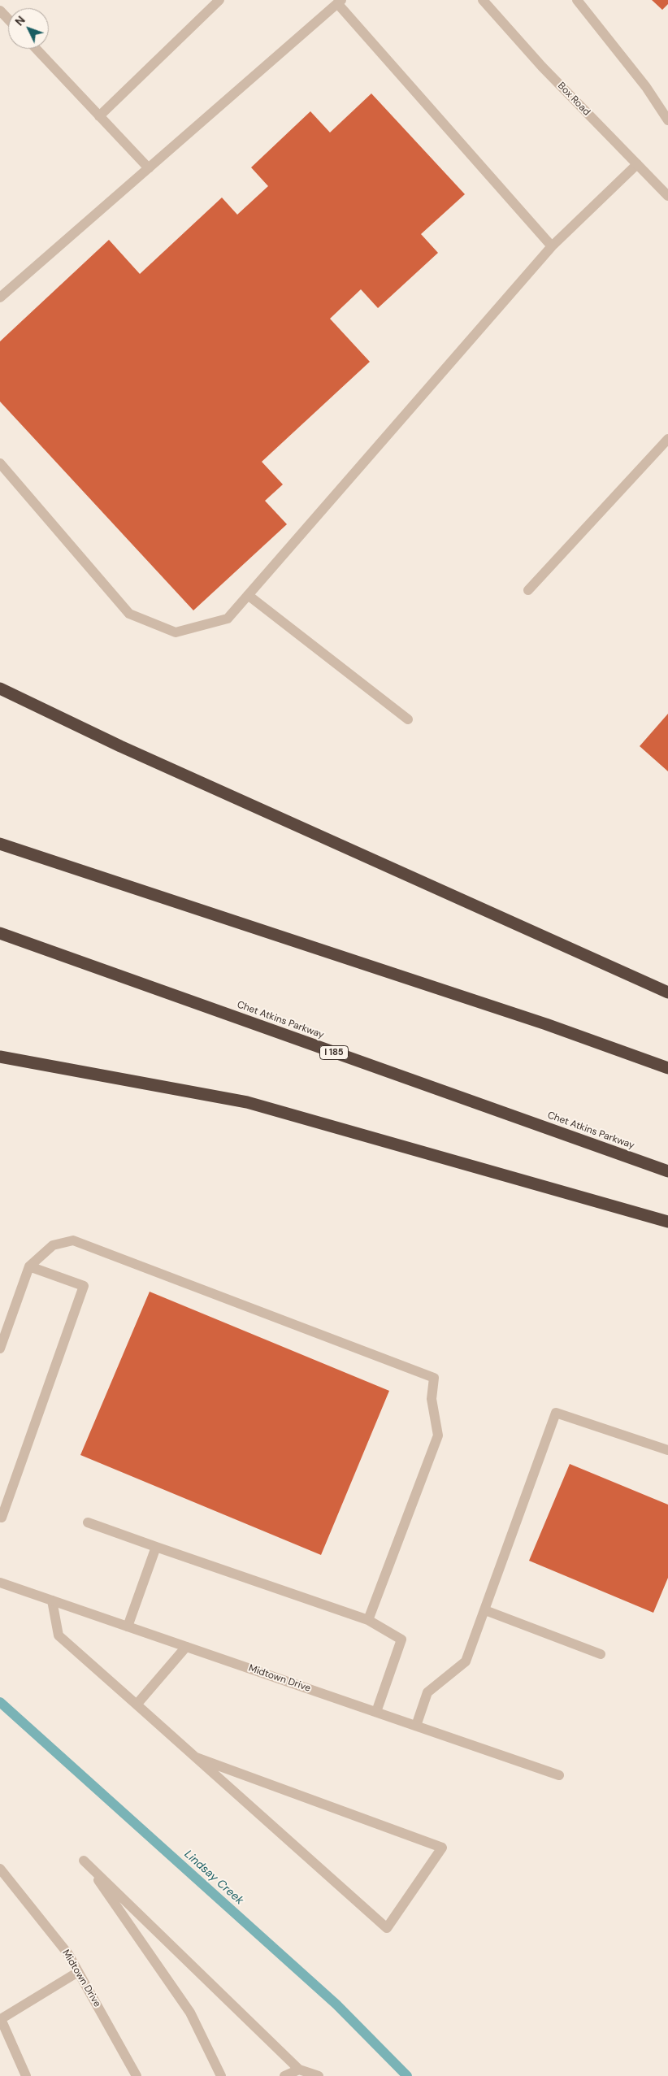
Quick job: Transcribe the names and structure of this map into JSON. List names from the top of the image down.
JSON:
{
  "streets": {
    "highway": ["Chet Atkins Parkway", "I 185"],
    "street": ["Box Road", "Midtown Drive"]
  },
  "water": ["Lindsay Creek"],
  "north": "top left"
}
